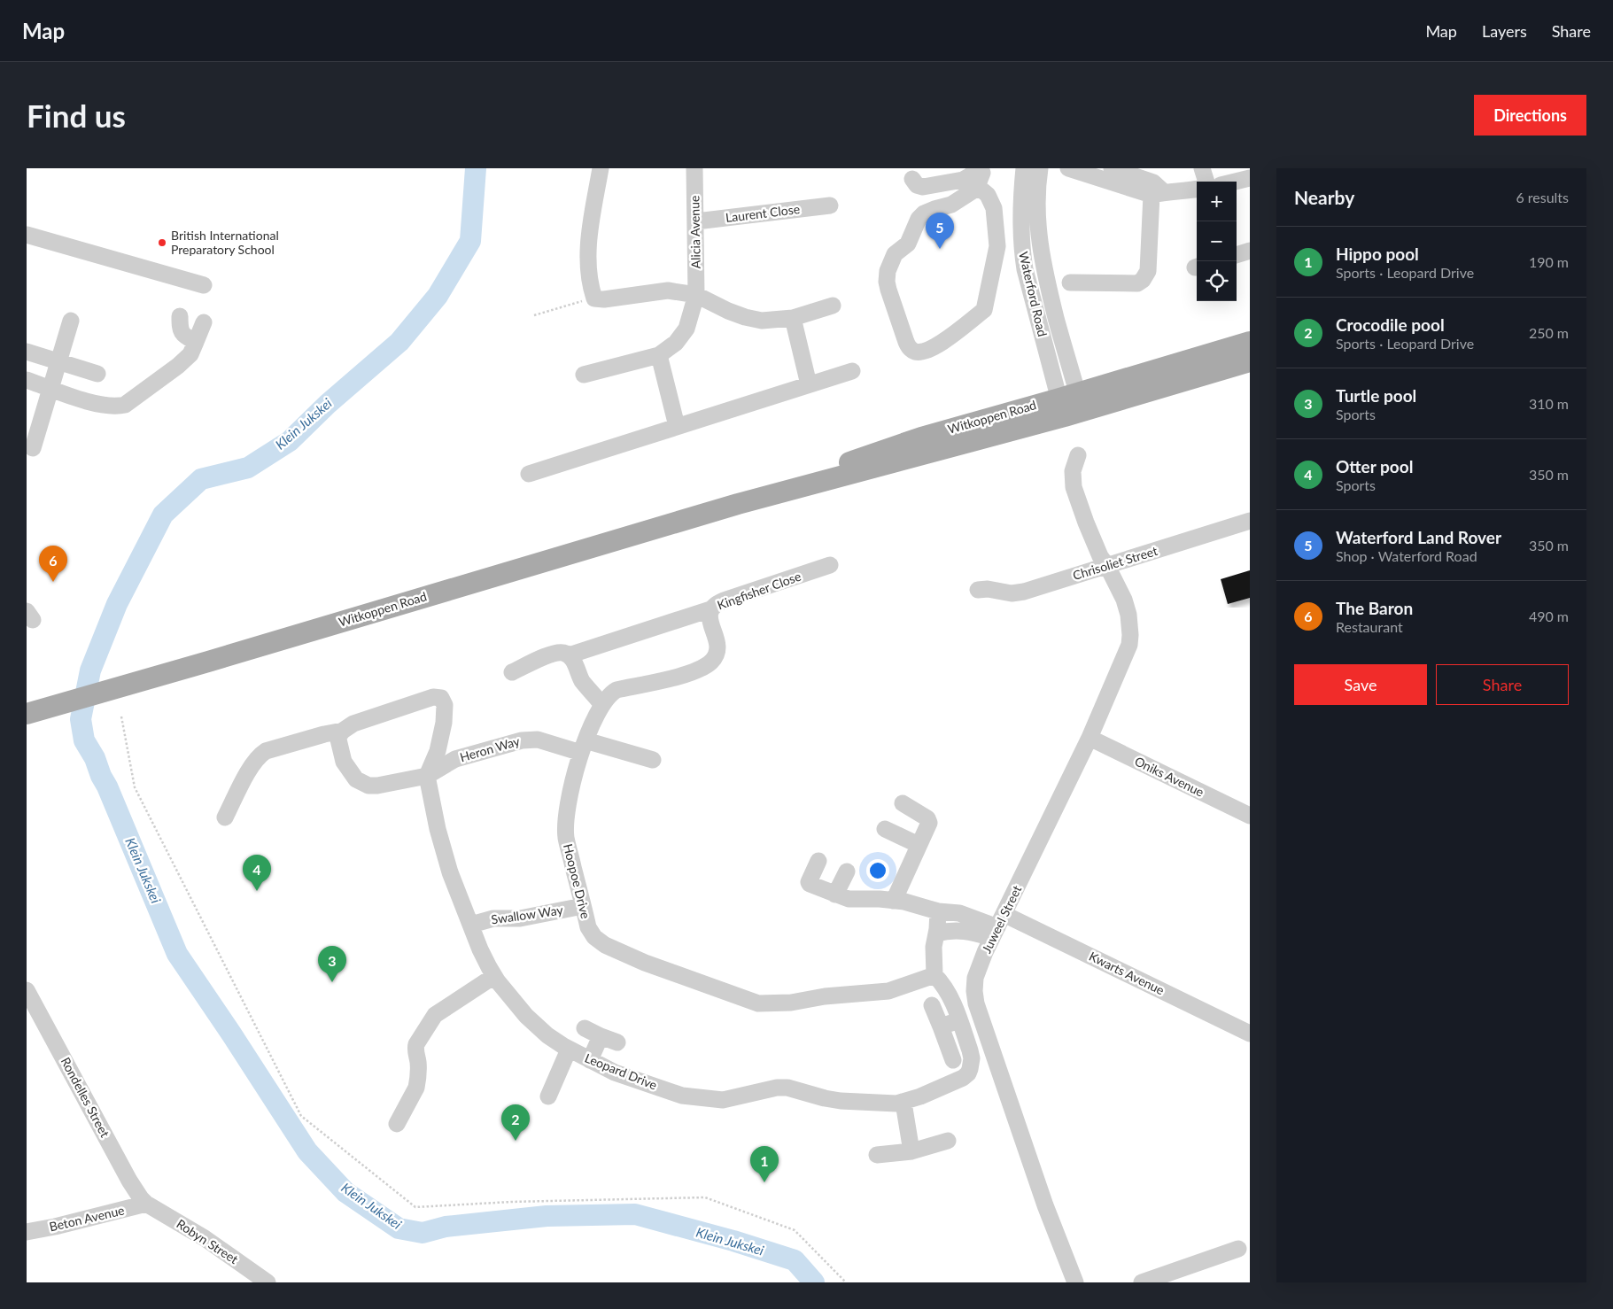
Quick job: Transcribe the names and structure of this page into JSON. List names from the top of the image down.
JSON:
{
  "streets": {
    "main road": ["Witkoppen Road"],
    "street": [
      "Laurent Close",
      "Alicia Avenue",
      "Waterford Road",
      "Chrisoliet Street",
      "Kingfisher Close",
      "Heron Way",
      "Oniks Avenue",
      "Hoopoe Drive",
      "Swallow Way",
      "Juweel Street",
      "Kwarts Avenue",
      "Leopard Drive",
      "Rondelles Street",
      "Beton Avenue",
      "Robyn Street"
    ]
  },
  "crossings": [
    ["Laurent Close", "Alicia Avenue"],
    ["Waterford Road", "Witkoppen Road"],
    ["Chrisoliet Street", "Juweel Street"],
    ["Kingfisher Close", "Hoopoe Drive"],
    ["Heron Way", "Hoopoe Drive"],
    ["Heron Way", "Leopard Drive"],
    ["Oniks Avenue", "Juweel Street"],
    ["Hoopoe Drive", "Swallow Way"],
    ["Swallow Way", "Leopard Drive"],
    ["Juweel Street", "Kwarts Avenue"],
    ["Rondelles Street", "Beton Avenue"],
    ["Rondelles Street", "Robyn Street"],
    ["Beton Avenue", "Robyn Street"]
  ],
  "water": ["Klein Jukskei"],
  "places": ["British International Preparatory School"],
  "page": {
    "header": "Map",
    "nav": ["Map", "Layers", "Share"],
    "buttons": [
      "Directions",
      ["Save", "Share"]
    ],
    "title": "Find us",
    "heading": ["Nearby", "6 results"],
    "map_buttons": ["+", "−"],
    "pins": [
      "5",
      "6",
      "4",
      "3",
      "2",
      "1"
    ],
    "list": [
      {
        "mark": "1",
        "name": "Hippo pool",
        "note": "Sports · Leopard Drive",
        "value": "190 m"
      },
      {
        "mark": "2",
        "name": "Crocodile pool",
        "note": "Sports · Leopard Drive",
        "value": "250 m"
      },
      {
        "mark": "3",
        "name": "Turtle pool",
        "note": "Sports",
        "value": "310 m"
      },
      {
        "mark": "4",
        "name": "Otter pool",
        "note": "Sports",
        "value": "350 m"
      },
      {
        "mark": "5",
        "name": "Waterford Land Rover",
        "note": "Shop · Waterford Road",
        "value": "350 m"
      },
      {
        "mark": "6",
        "name": "The Baron",
        "note": "Restaurant",
        "value": "490 m"
      }
    ]
  }
}
